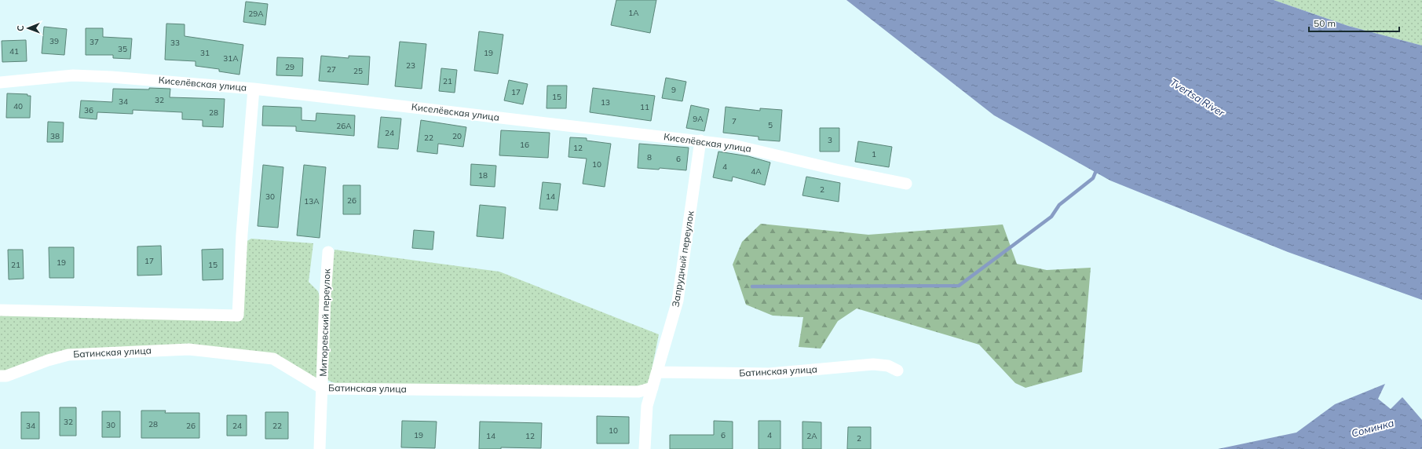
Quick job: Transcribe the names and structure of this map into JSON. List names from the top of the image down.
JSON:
{
  "streets": {
    "street": [
      "Киселёвская улица",
      "Запрудный переулок",
      "Митюревский переулок",
      "Батинская улица"
    ]
  },
  "crossings": [
    ["Киселёвская улица", "Запрудный переулок"],
    ["Запрудный переулок", "Батинская улица"],
    ["Митюревский переулок", "Батинская улица"]
  ],
  "water": ["Tvertsa River", "Соминка"],
  "house_numbers": [
    "1А",
    "29А",
    "39",
    "37",
    "33",
    "35",
    "41",
    "31",
    "19",
    "31А",
    "23",
    "29",
    "27",
    "25",
    "21",
    "9",
    "17",
    "15",
    "32",
    "34",
    "13",
    "40",
    "11",
    "36",
    "28",
    "9А",
    "7",
    "5",
    "26А",
    "24",
    "38",
    "20",
    "22",
    "3",
    "16",
    "12",
    "1",
    "8",
    "6",
    "10",
    "4",
    "4А",
    "18",
    "2",
    "30",
    "14",
    "26",
    "13А",
    "17",
    "19",
    "21",
    "15",
    "32",
    "28",
    "30",
    "34",
    "26",
    "24",
    "22",
    "10",
    "19",
    "6",
    "4",
    "14",
    "12",
    "2А",
    "2"
  ],
  "scale_bar": "50 m",
  "north": "left"
}
